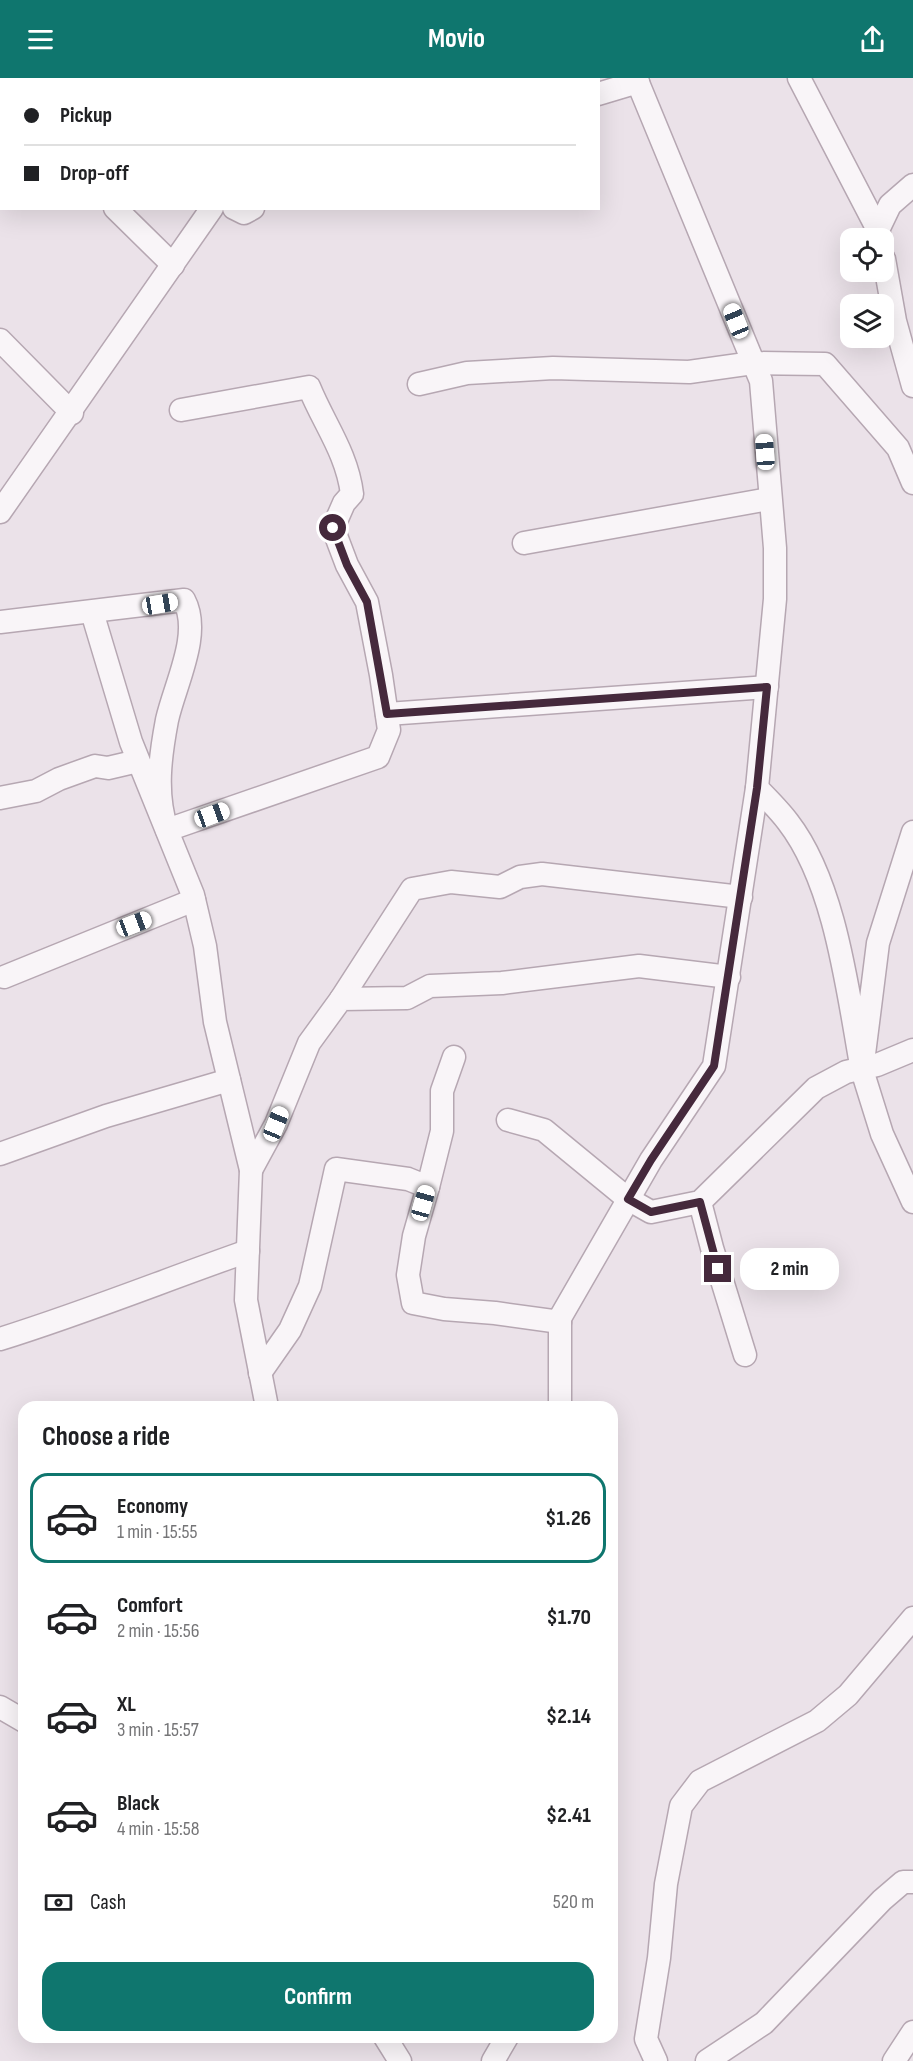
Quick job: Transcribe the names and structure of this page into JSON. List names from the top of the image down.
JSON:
{
  "page": {
    "header": "Movio",
    "banner": ["Pickup", "Drop-off"],
    "bubble": "2 min",
    "heading": "Choose a ride",
    "list": [
      {
        "name": "Economy",
        "note": "1 min · 15:55",
        "value": "$1.26"
      },
      {
        "name": "Comfort",
        "note": "2 min · 15:56",
        "value": "$1.70"
      },
      {
        "name": "XL",
        "note": "3 min · 15:57",
        "value": "$2.14"
      },
      {
        "name": "Black",
        "note": "4 min · 15:58",
        "value": "$2.41"
      }
    ],
    "pay": ["Cash", "520 m"],
    "buttons": "Confirm"
  }
}
